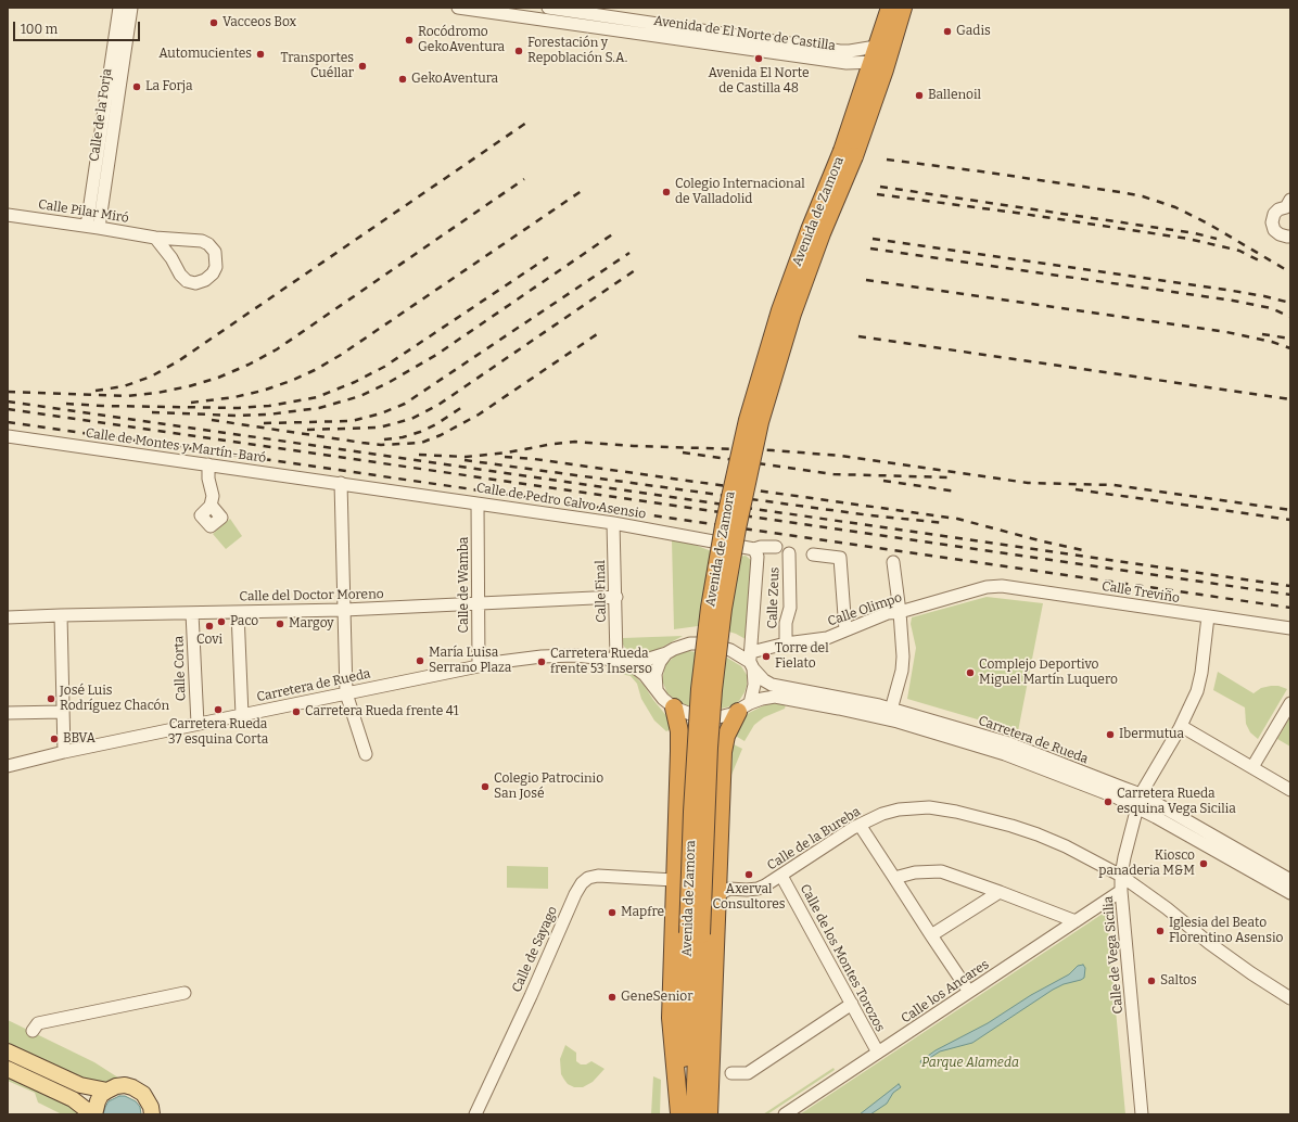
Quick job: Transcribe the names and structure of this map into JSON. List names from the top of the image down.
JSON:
{
  "streets": {
    "highway": ["Avenida de Zamora"],
    "street": [
      "Avenida de El Norte de Castilla",
      "Calle de la Forja",
      "Calle Pilar Miró",
      "Calle de Montes y Martín-Baró",
      "Calle de Pedro Calvo Asensio",
      "Calle de Wamba",
      "Calle Final",
      "Calle Treviño",
      "Calle del Doctor Moreno",
      "Calle Zeus",
      "Calle Olimpo",
      "Calle Corta",
      "Carretera de Rueda",
      "Calle de la Bureba",
      "Calle de Sayago",
      "Calle de Vega Sicilia",
      "Calle de los Montes Torozos",
      "Calle los Ancares"
    ]
  },
  "crossings": [
    ["Avenida de El Norte de Castilla", "Avenida de Zamora"],
    ["Calle de la Forja", "Calle Pilar Miró"],
    ["Calle de Montes y Martín-Baró", "Calle de Pedro Calvo Asensio"],
    ["Calle de Pedro Calvo Asensio", "Calle de Wamba"],
    ["Calle de Pedro Calvo Asensio", "Calle Final"],
    ["Calle de Wamba", "Calle del Doctor Moreno"],
    ["Calle de Wamba", "Carretera de Rueda"],
    ["Calle Final", "Calle del Doctor Moreno"],
    ["Calle Final", "Carretera de Rueda"],
    ["Calle Treviño", "Calle Olimpo"],
    ["Calle Treviño", "Calle de Vega Sicilia"],
    ["Calle del Doctor Moreno", "Calle Corta"],
    ["Calle Zeus", "Calle Olimpo"],
    ["Calle Olimpo", "Carretera de Rueda"],
    ["Calle Corta", "Carretera de Rueda"],
    ["Carretera de Rueda", "Calle de Vega Sicilia"],
    ["Calle de la Bureba", "Calle de Vega Sicilia"],
    ["Calle de la Bureba", "Calle de los Montes Torozos"],
    ["Calle de Vega Sicilia", "Calle los Ancares"],
    ["Calle de los Montes Torozos", "Calle los Ancares"]
  ],
  "parks": ["Parque Alameda"],
  "places": [
    "Vacceos Box",
    "Gadis",
    "Rocódromo GekoAventura",
    "Forestación y Repoblación S.A.",
    "Automucientes",
    "Avenida El Norte de Castilla 48",
    "Transportes Cuéllar",
    "GekoAventura",
    "La Forja",
    "Ballenoil",
    "Colegio Internacional de Valladolid",
    "Paco",
    "Margoy",
    "Covi",
    "Torre del Fielato",
    "María Luisa Serrano Plaza",
    "Carretera Rueda frente 53 Inserso",
    "Complejo Deportivo Miguel Martín Luquero",
    "José Luis Rodríguez Chacón",
    "Carretera Rueda 37 esquina Corta",
    "Carretera Rueda frente 41",
    "Ibermutua",
    "BBVA",
    "Colegio Patrocinio San José",
    "Carretera Rueda esquina Vega Sicilia",
    "Kiosco panaderia M&M",
    "Axerval Consultores",
    "Mapfre",
    "Iglesia del Beato Florentino Asensio",
    "Saltos",
    "GeneSenior"
  ],
  "scale_bar": "100 m"
}
